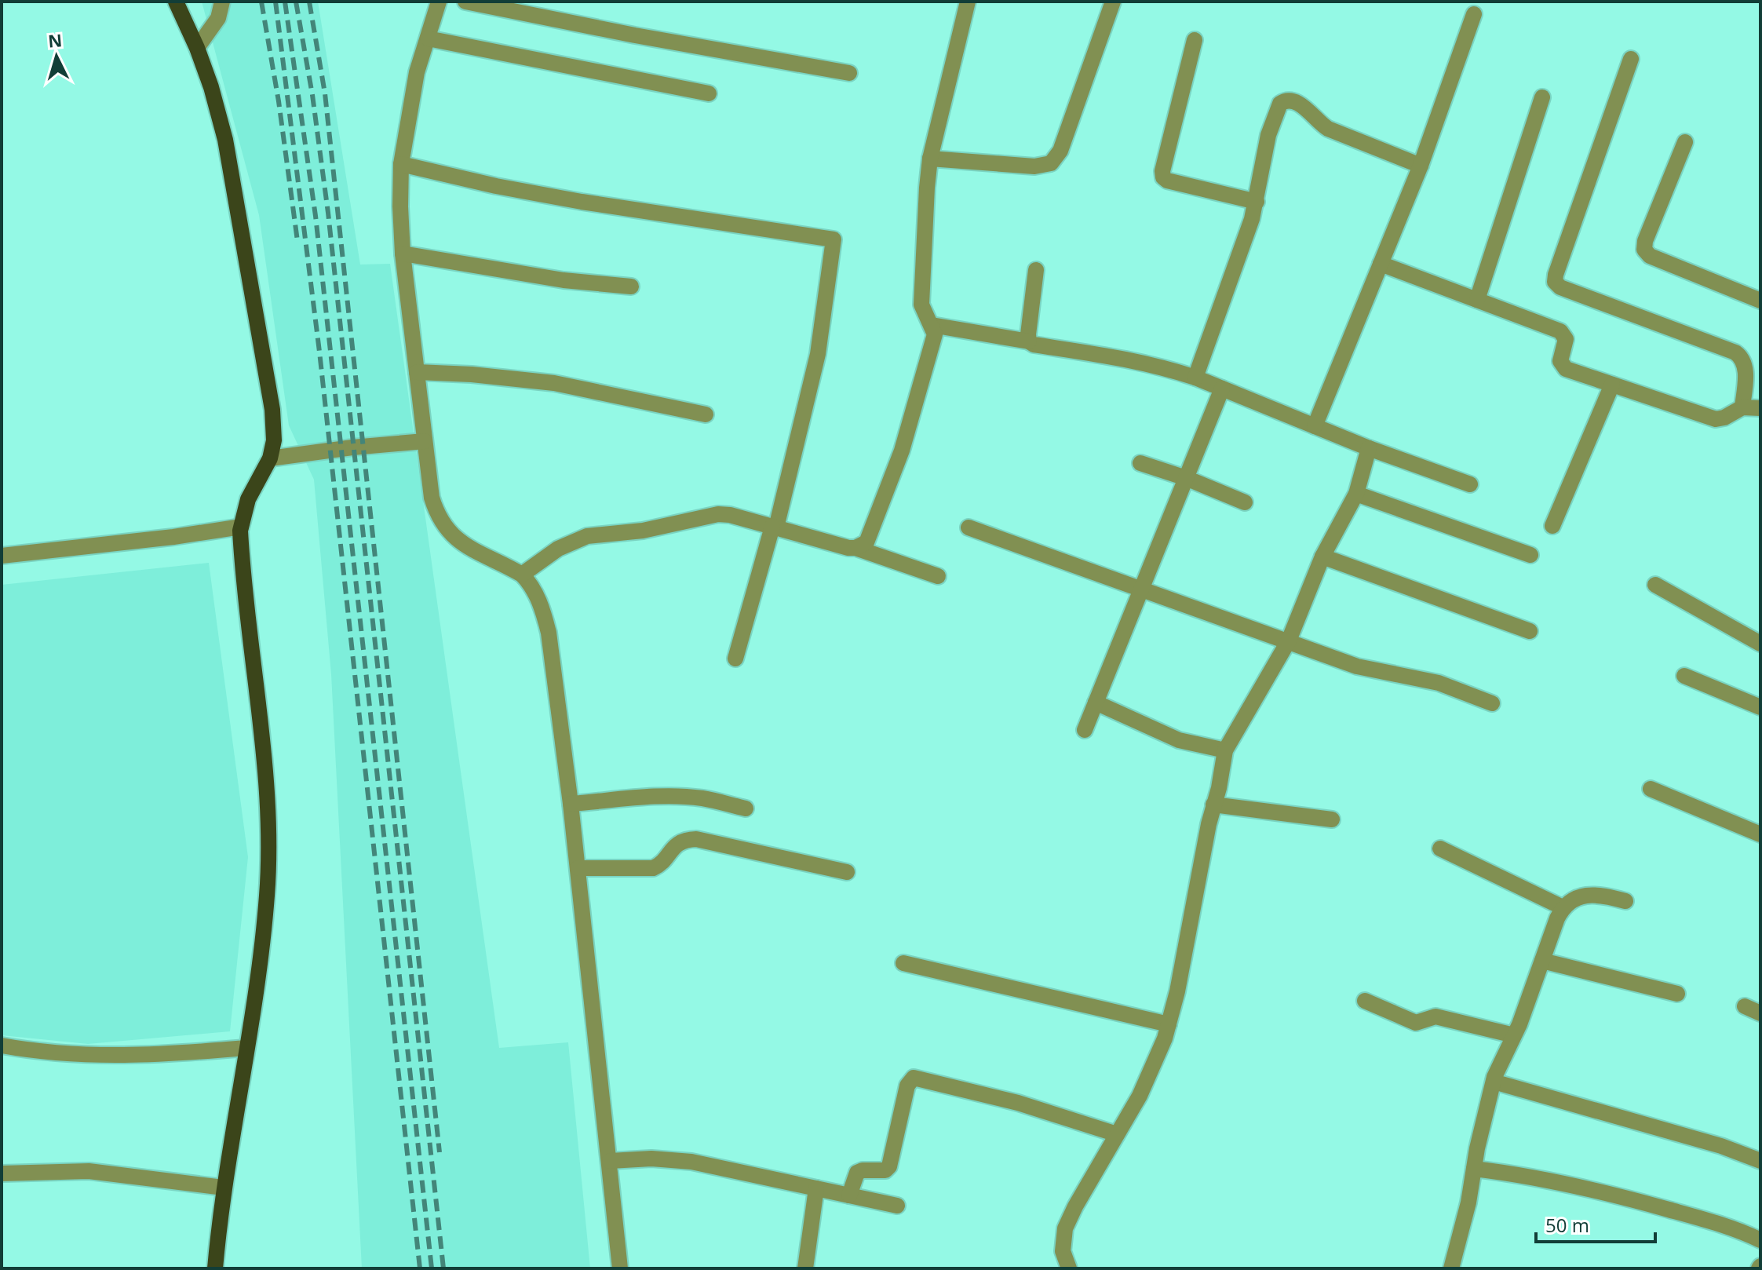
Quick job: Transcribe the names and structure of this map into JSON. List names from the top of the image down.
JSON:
{
  "scale_bar": "50 m",
  "north": "top"
}
